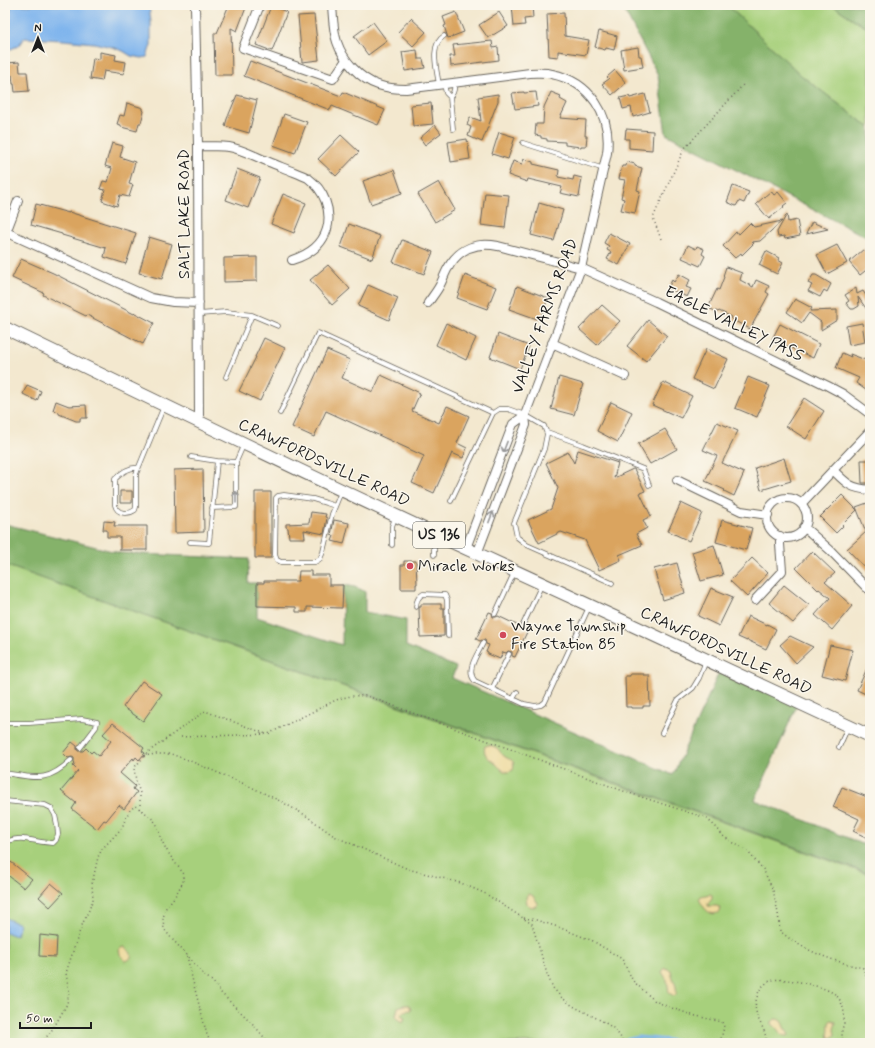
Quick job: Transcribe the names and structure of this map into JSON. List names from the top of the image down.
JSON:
{
  "streets": {
    "main road": ["CRAWFORDSVILLE ROAD", "US 136"],
    "street": ["SALT LAKE ROAD", "VALLEY FARMS ROAD", "EAGLE VALLEY PASS"]
  },
  "crossings": [
    ["SALT LAKE ROAD", "CRAWFORDSVILLE ROAD"],
    ["VALLEY FARMS ROAD", "EAGLE VALLEY PASS"],
    ["VALLEY FARMS ROAD", "CRAWFORDSVILLE ROAD"]
  ],
  "places": ["Miracle Works", "Wayne Township Fire Station 85"],
  "scale_bar": "50 m",
  "north": "top"
}
